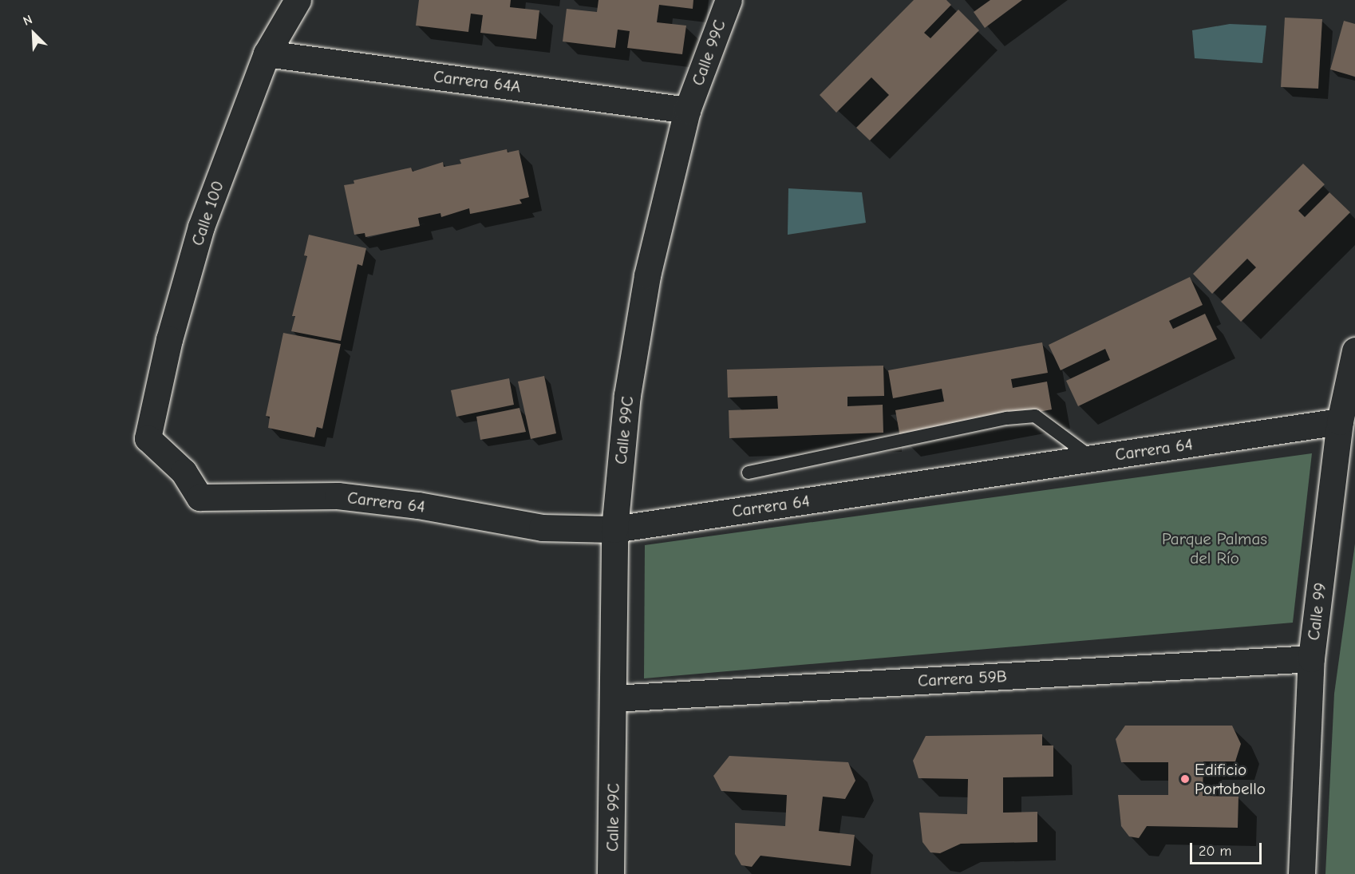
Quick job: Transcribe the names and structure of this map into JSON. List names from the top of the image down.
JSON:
{
  "streets": {
    "street": [
      "Calle 99C",
      "Carrera 64A",
      "Calle 100",
      "Carrera 64",
      "Calle 99",
      "Carrera 59B"
    ]
  },
  "crossings": [
    ["Calle 99C", "Carrera 64A"],
    ["Calle 99C", "Carrera 64"],
    ["Calle 99C", "Carrera 59B"],
    ["Carrera 64A", "Calle 100"],
    ["Calle 100", "Carrera 64"],
    ["Carrera 64", "Calle 99"],
    ["Calle 99", "Carrera 59B"]
  ],
  "parks": ["Parque Palmas del Río"],
  "places": ["Edificio Portobello"],
  "scale_bar": "20 m",
  "north": "top left"
}
